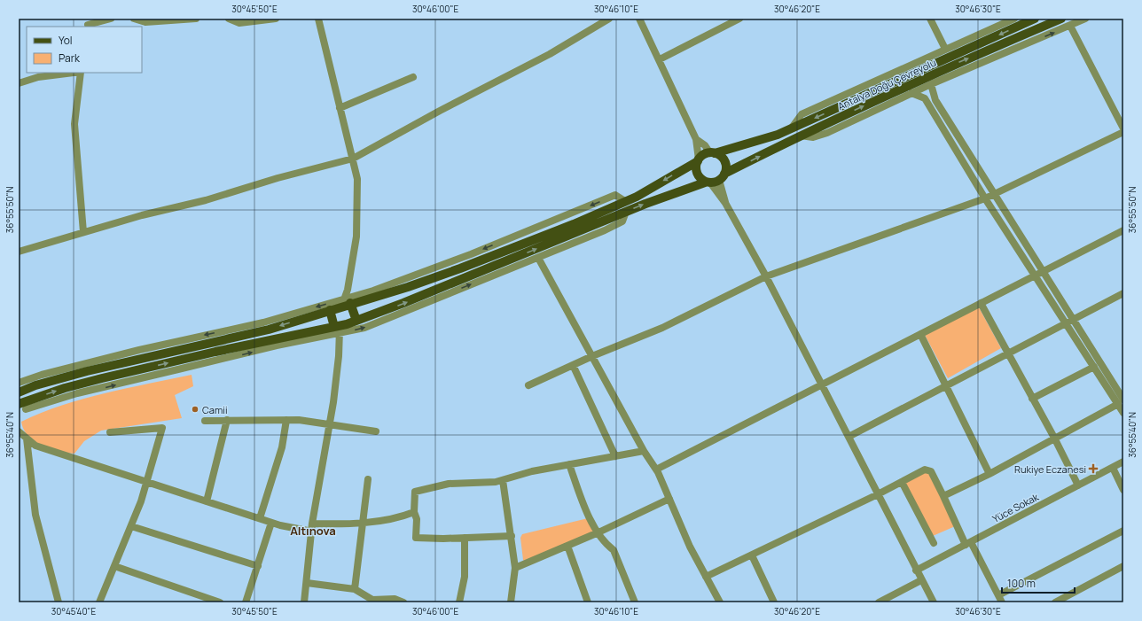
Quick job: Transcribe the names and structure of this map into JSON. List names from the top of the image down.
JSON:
{
  "streets": {
    "main road": ["Antalya Doğu Çevreyolu"],
    "street": ["Yüce Sokak"]
  },
  "districts": ["Altınova"],
  "places": {
    "other": ["Camii"],
    "health": ["Rukiye Eczanesi"]
  },
  "legend": ["Yol", "Park"],
  "scale_bar": "100 m",
  "coordinates": [
    "30°45'50\"E",
    "30°46'00\"E",
    "30°46'10\"E",
    "30°46'20\"E",
    "30°46'30\"E",
    "36°55'50\"N",
    "36°55'40\"N",
    "30°45'40\"E"
  ]
}
